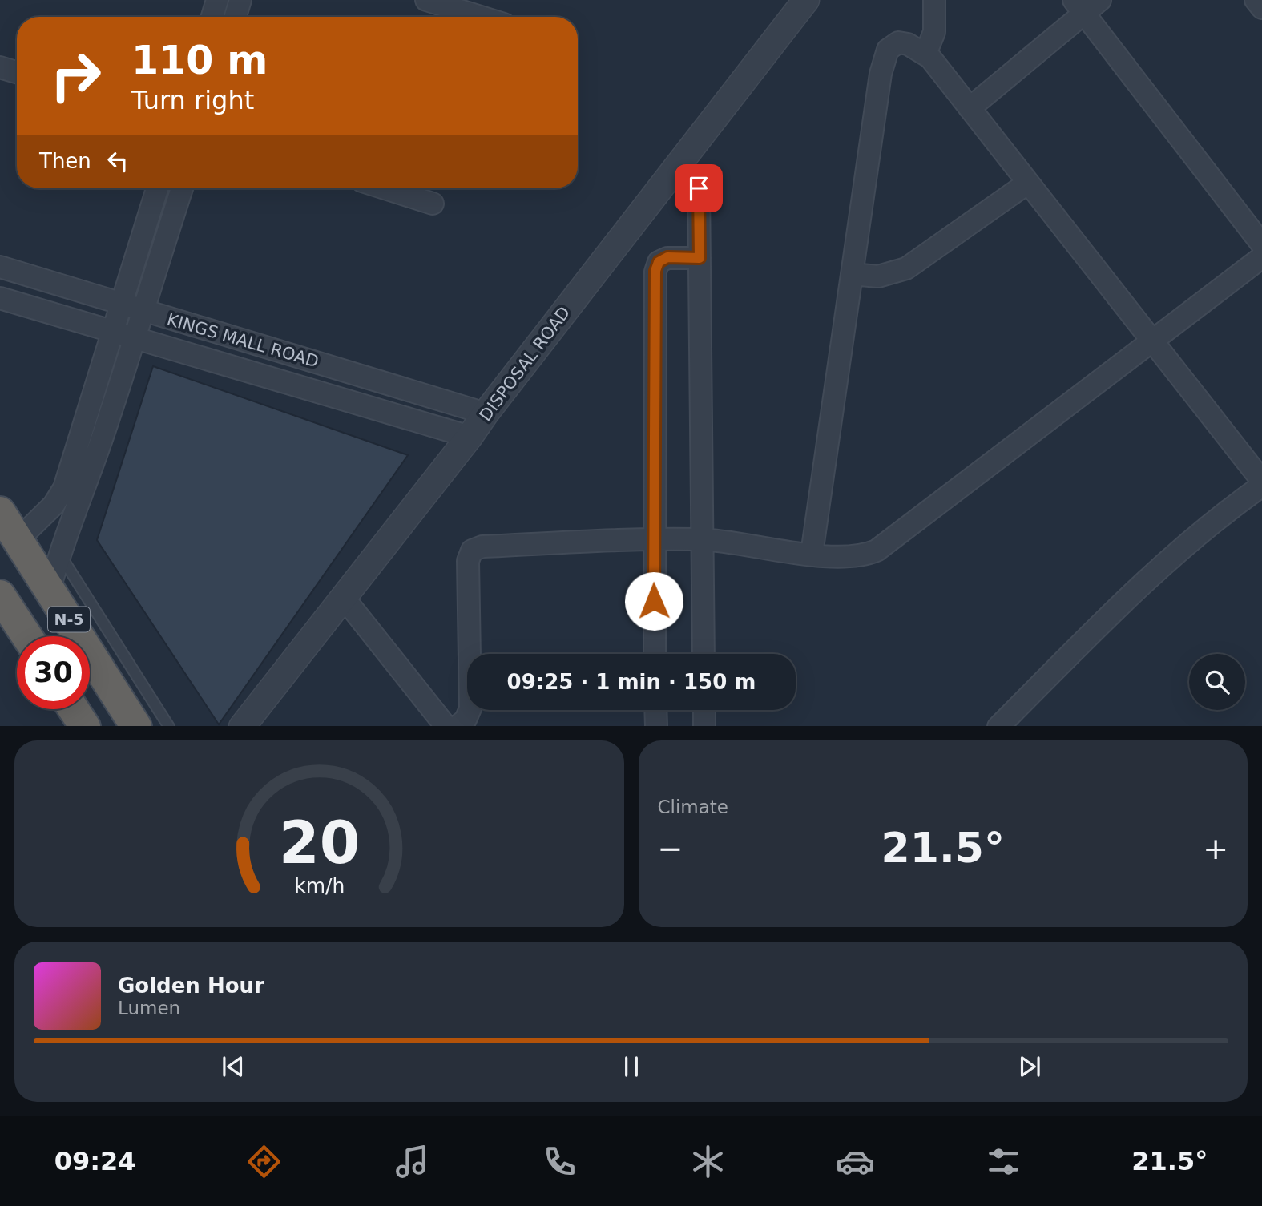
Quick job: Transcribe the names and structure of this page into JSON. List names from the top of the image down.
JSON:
{
  "streets": {
    "highway": ["N-5"],
    "street": ["KINGS MALL ROAD", "DISPOSAL ROAD"]
  },
  "crossings": [
    ["KINGS MALL ROAD", "DISPOSAL ROAD"]
  ],
  "page": {
    "turn": ["110 m", "Turn right"],
    "then": "Then",
    "limit": "30",
    "trip": "09:25 · 1 min · 150 m",
    "tile": "Climate",
    "heat": ["−", "21.5°", "+"],
    "song": ["Golden Hour", "Lumen"],
    "tabs": ["09:24", "21.5°"],
    "gauge": ["20", "km/h"]
  }
}
